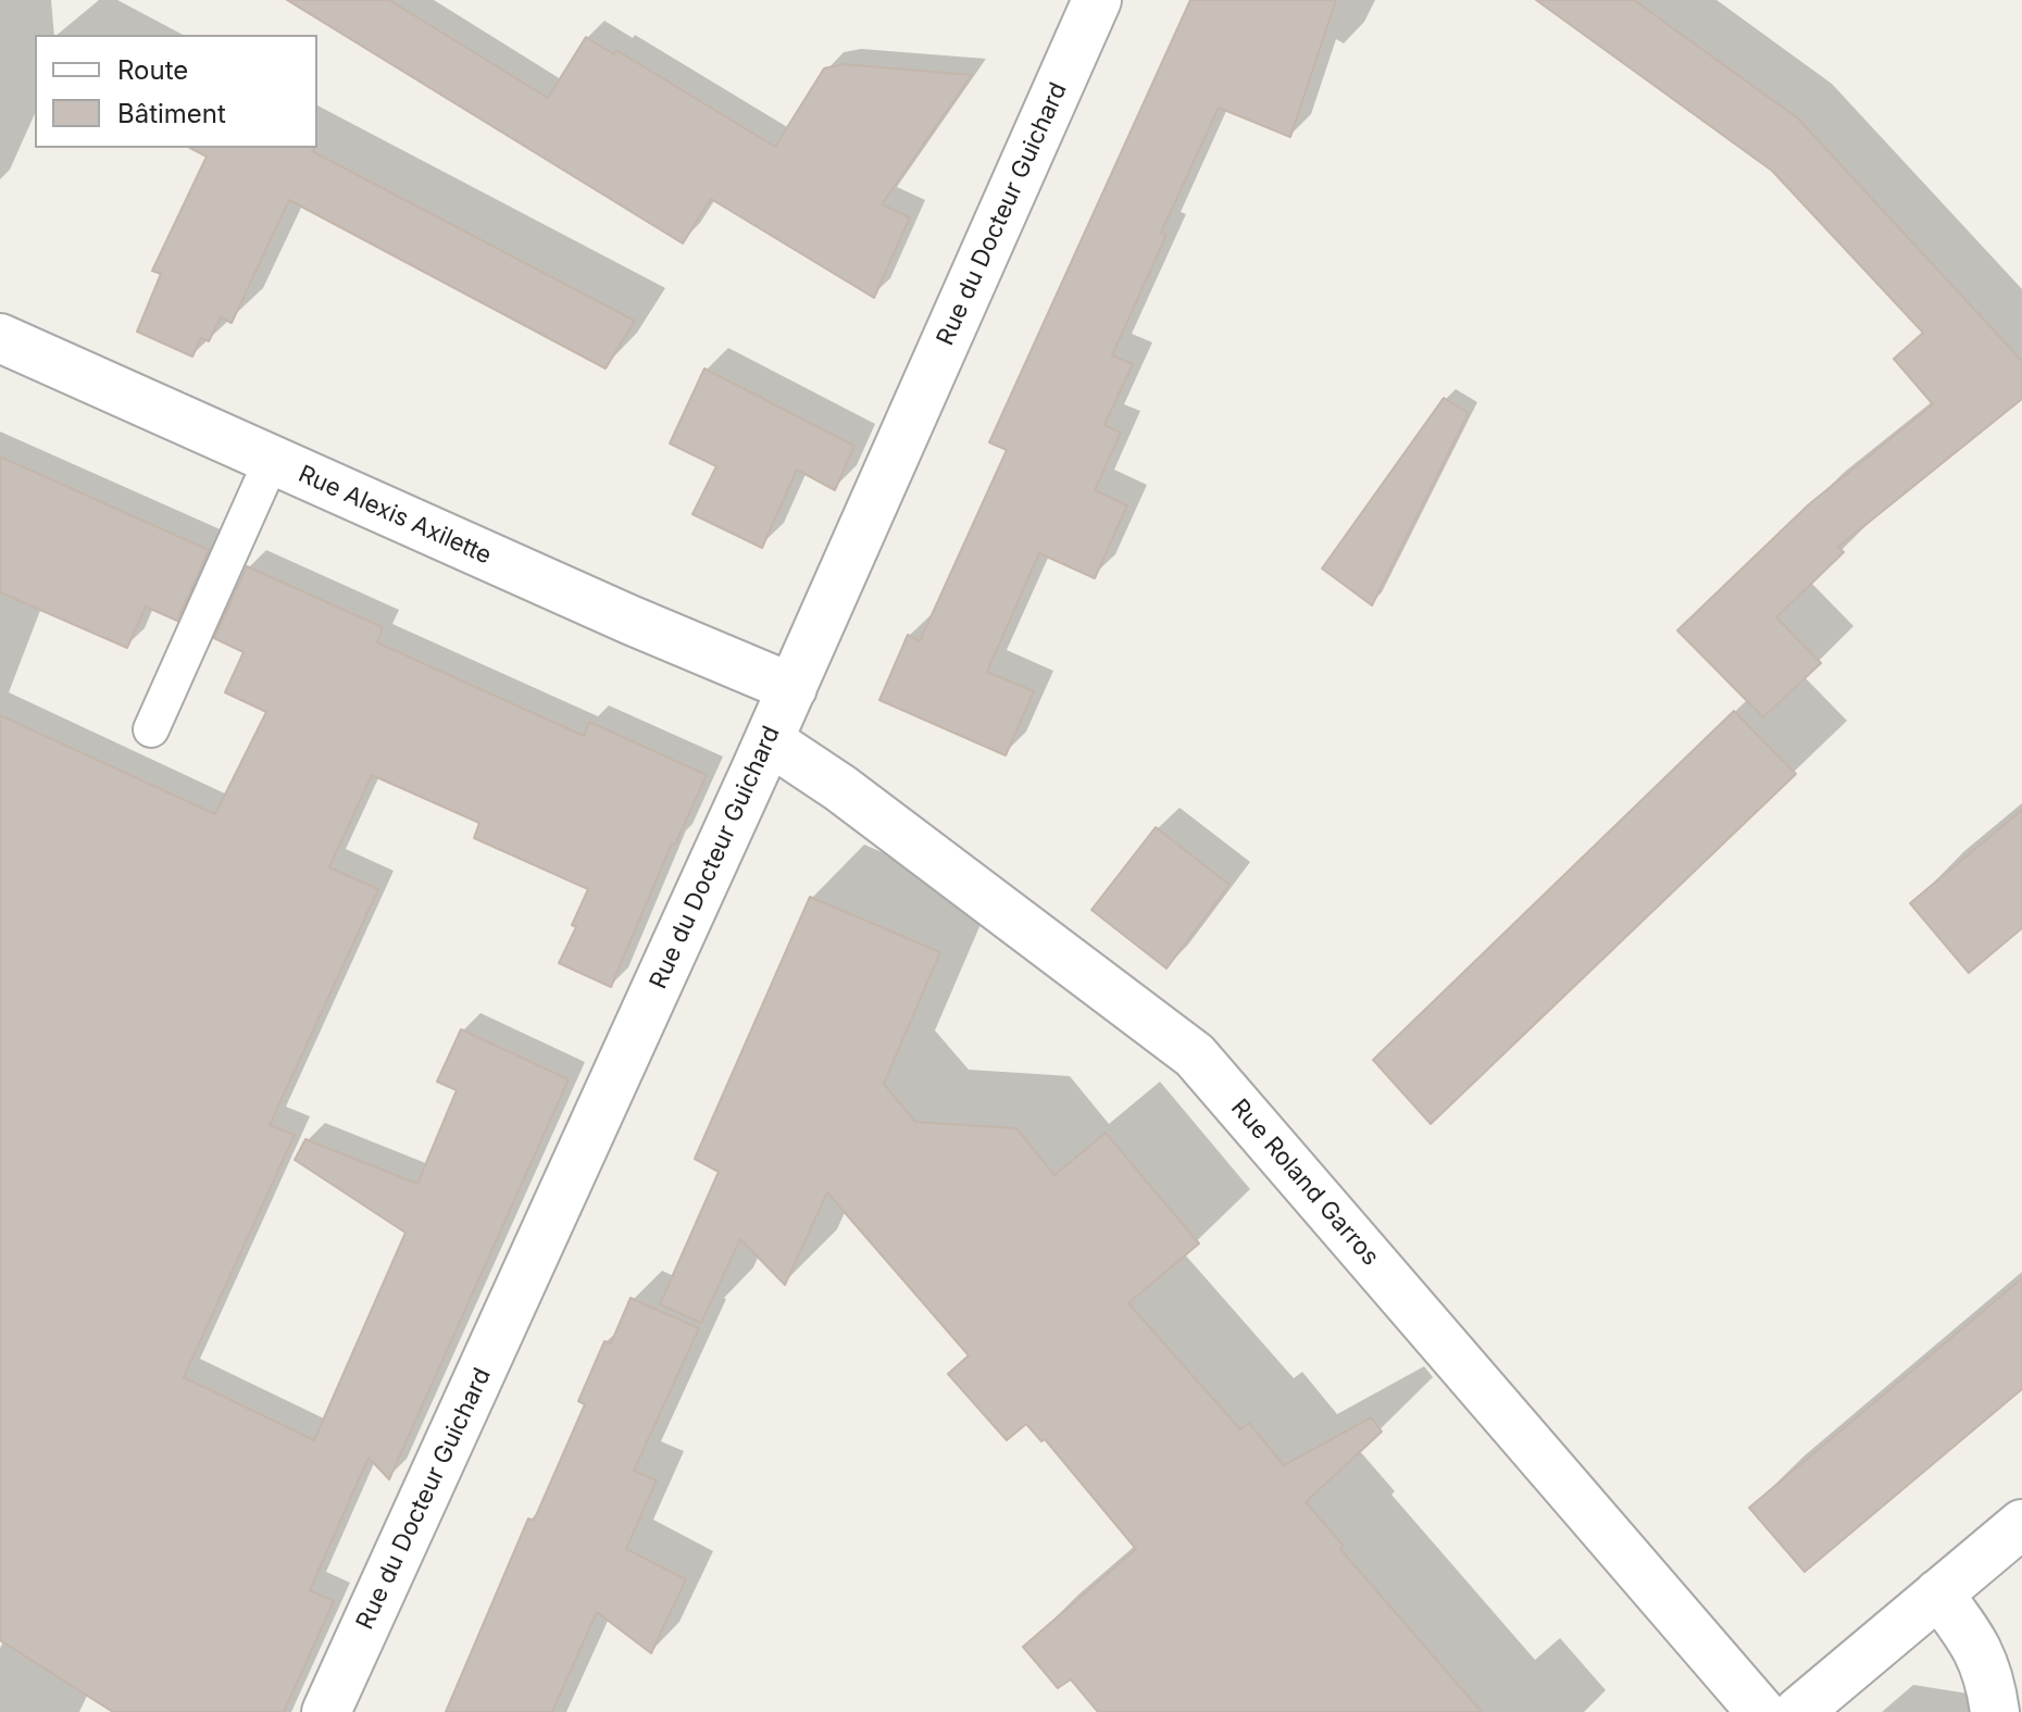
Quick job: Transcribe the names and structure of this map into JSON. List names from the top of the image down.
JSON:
{
  "streets": {
    "street": ["Rue du Docteur Guichard", "Rue Alexis Axilette", "Rue Roland Garros"]
  },
  "crossings": [
    ["Rue du Docteur Guichard", "Rue Alexis Axilette"],
    ["Rue du Docteur Guichard", "Rue Roland Garros"]
  ],
  "legend": ["Route", "Bâtiment"]
}
